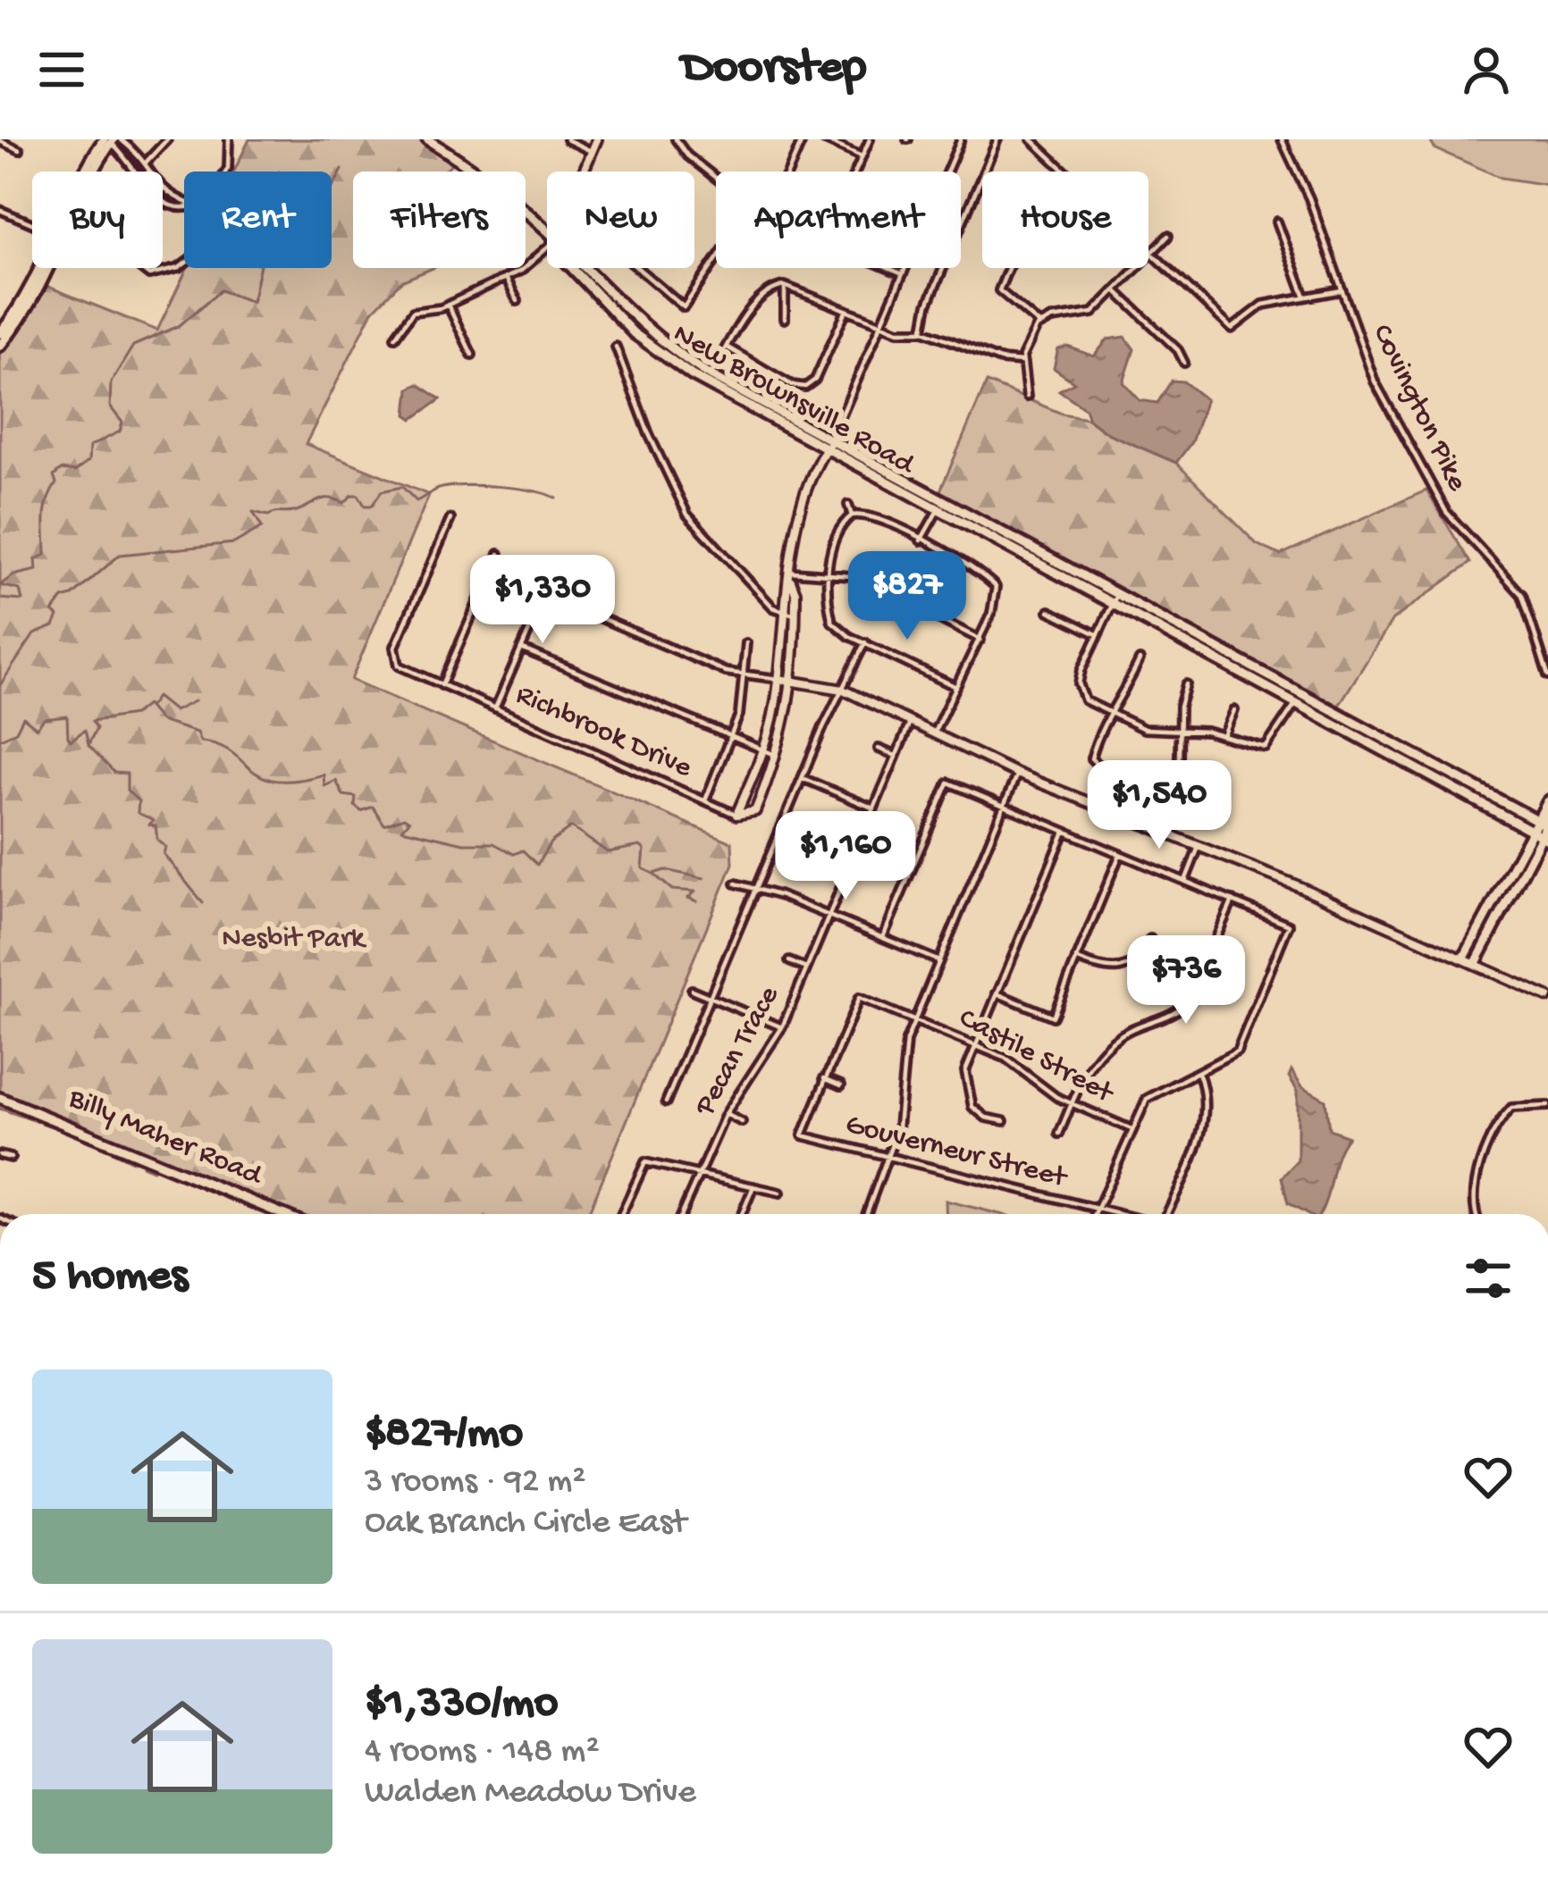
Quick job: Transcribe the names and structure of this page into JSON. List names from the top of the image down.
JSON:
{
  "streets": {
    "main road": ["New Brownsville Road", "Billy Maher Road"],
    "street": [
      "Covington Pike",
      "Richbrook Drive",
      "Pecan Trace",
      "Castile Street",
      "Gouverneur Street"
    ]
  },
  "crossings": [
    ["Castile Street", "Gouverneur Street"]
  ],
  "parks": ["Nesbit Park"],
  "page": {
    "header": "Doorstep",
    "chip": [
      "Buy",
      "Rent",
      "Filters",
      "New",
      "Apartment",
      "House"
    ],
    "price": [
      "$827",
      "$1,330",
      "$1,540",
      "$1,160",
      "$736"
    ],
    "heading": "5 homes",
    "list": [
      {
        "name": "$827/mo",
        "note": "3 rooms · 92 m² · Oak Branch Circle East"
      },
      {
        "name": "$1,330/mo",
        "note": "4 rooms · 148 m² · Walden Meadow Drive"
      }
    ]
  }
}
